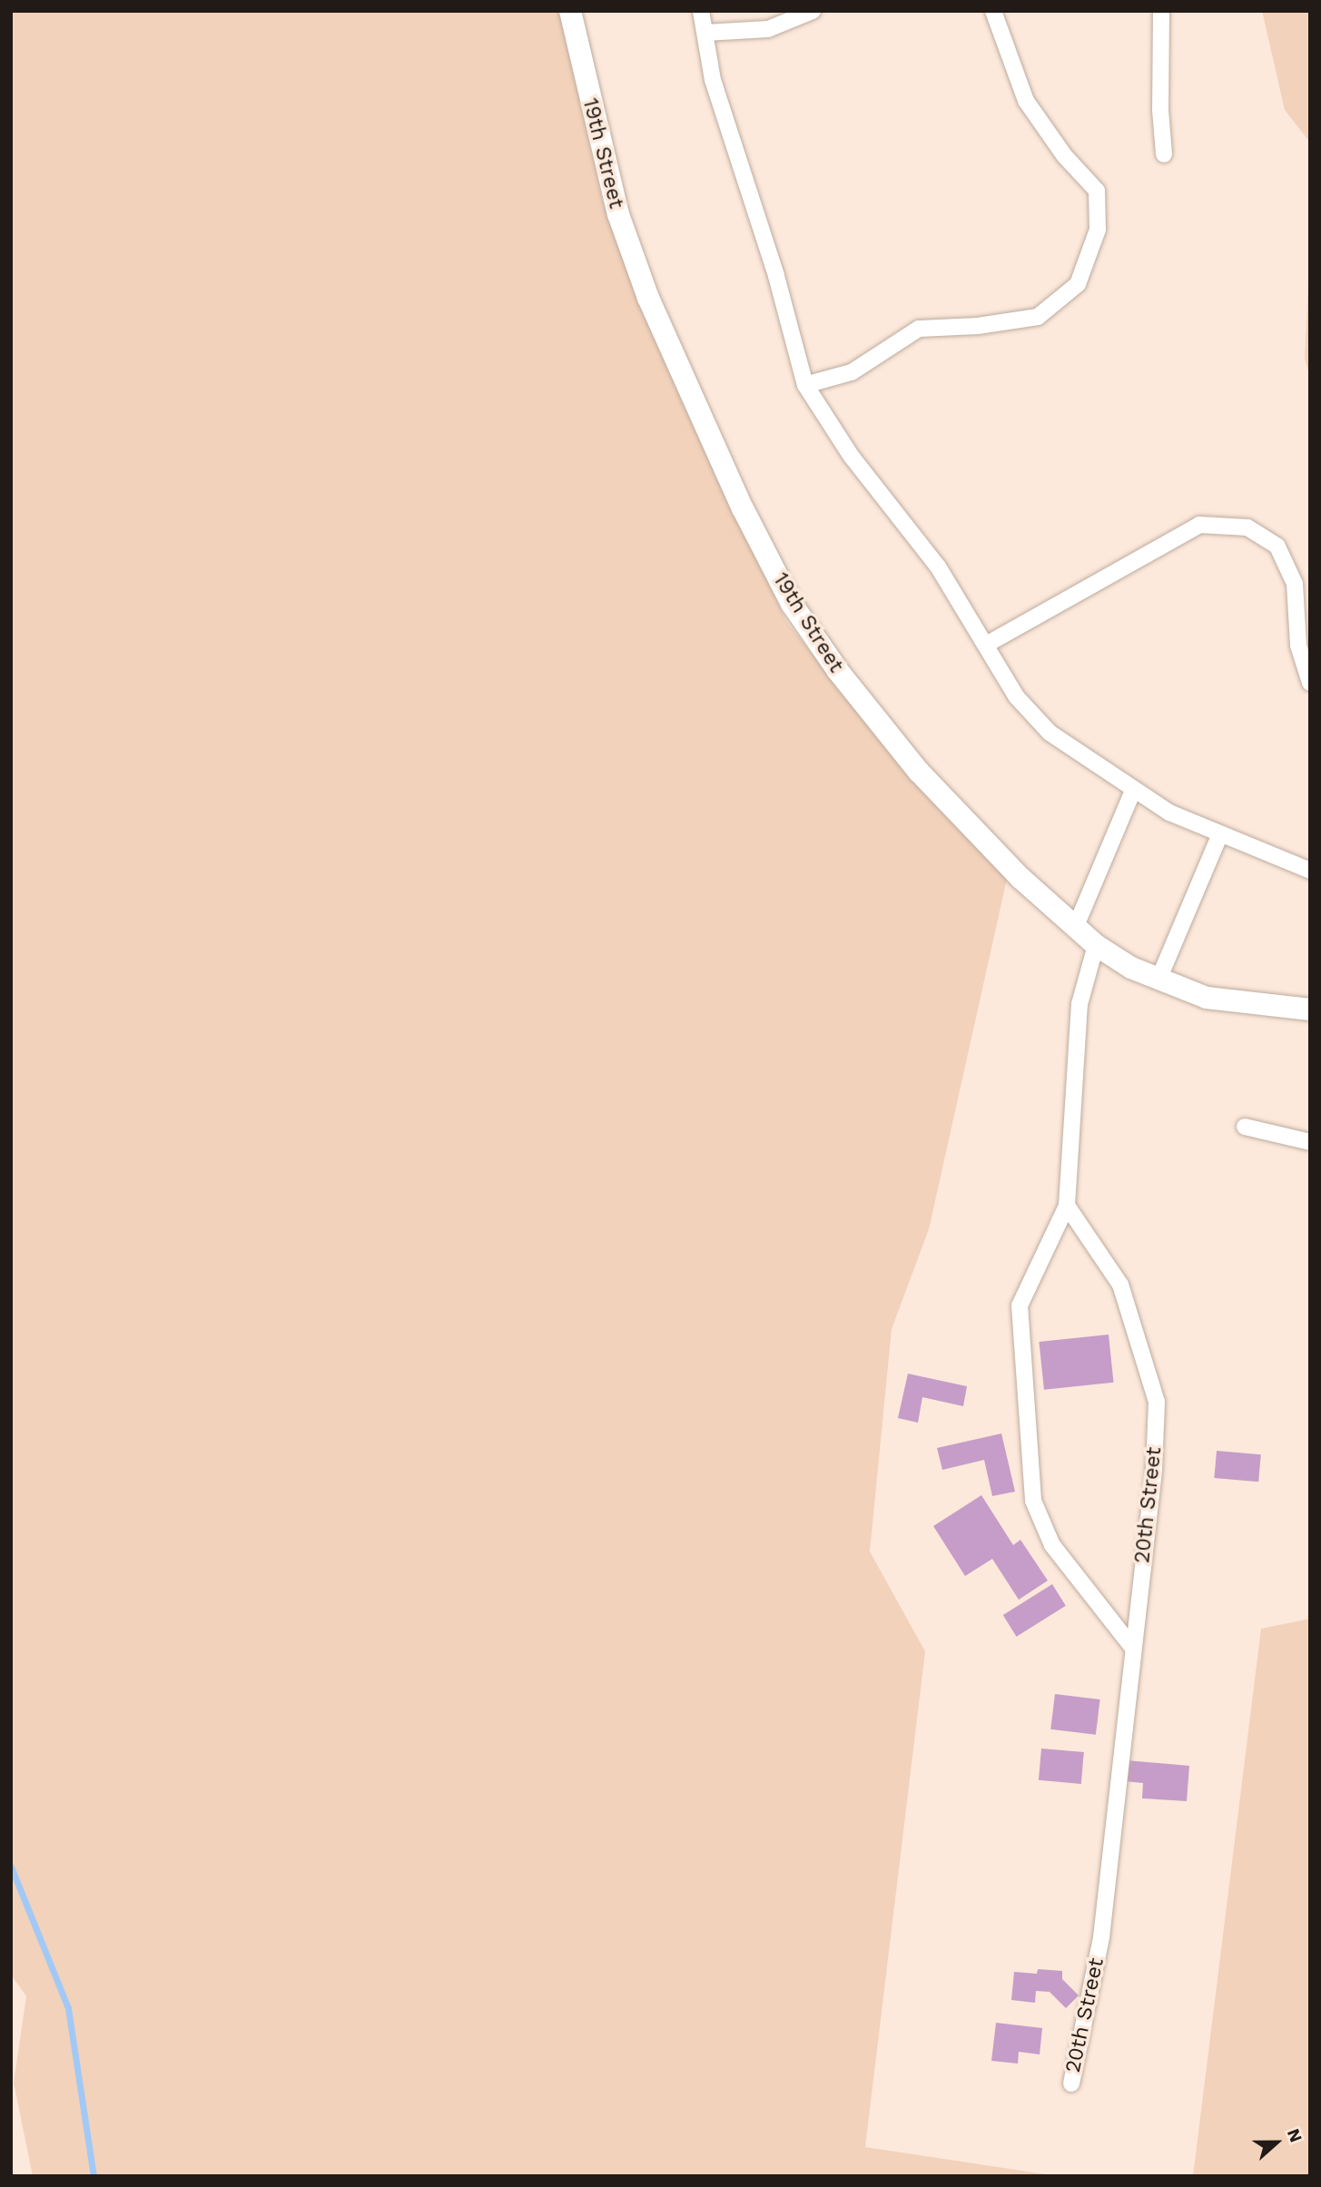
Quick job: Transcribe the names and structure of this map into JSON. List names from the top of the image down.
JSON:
{
  "streets": {
    "street": ["19th Street", "20th Street"]
  },
  "north": "right"
}
